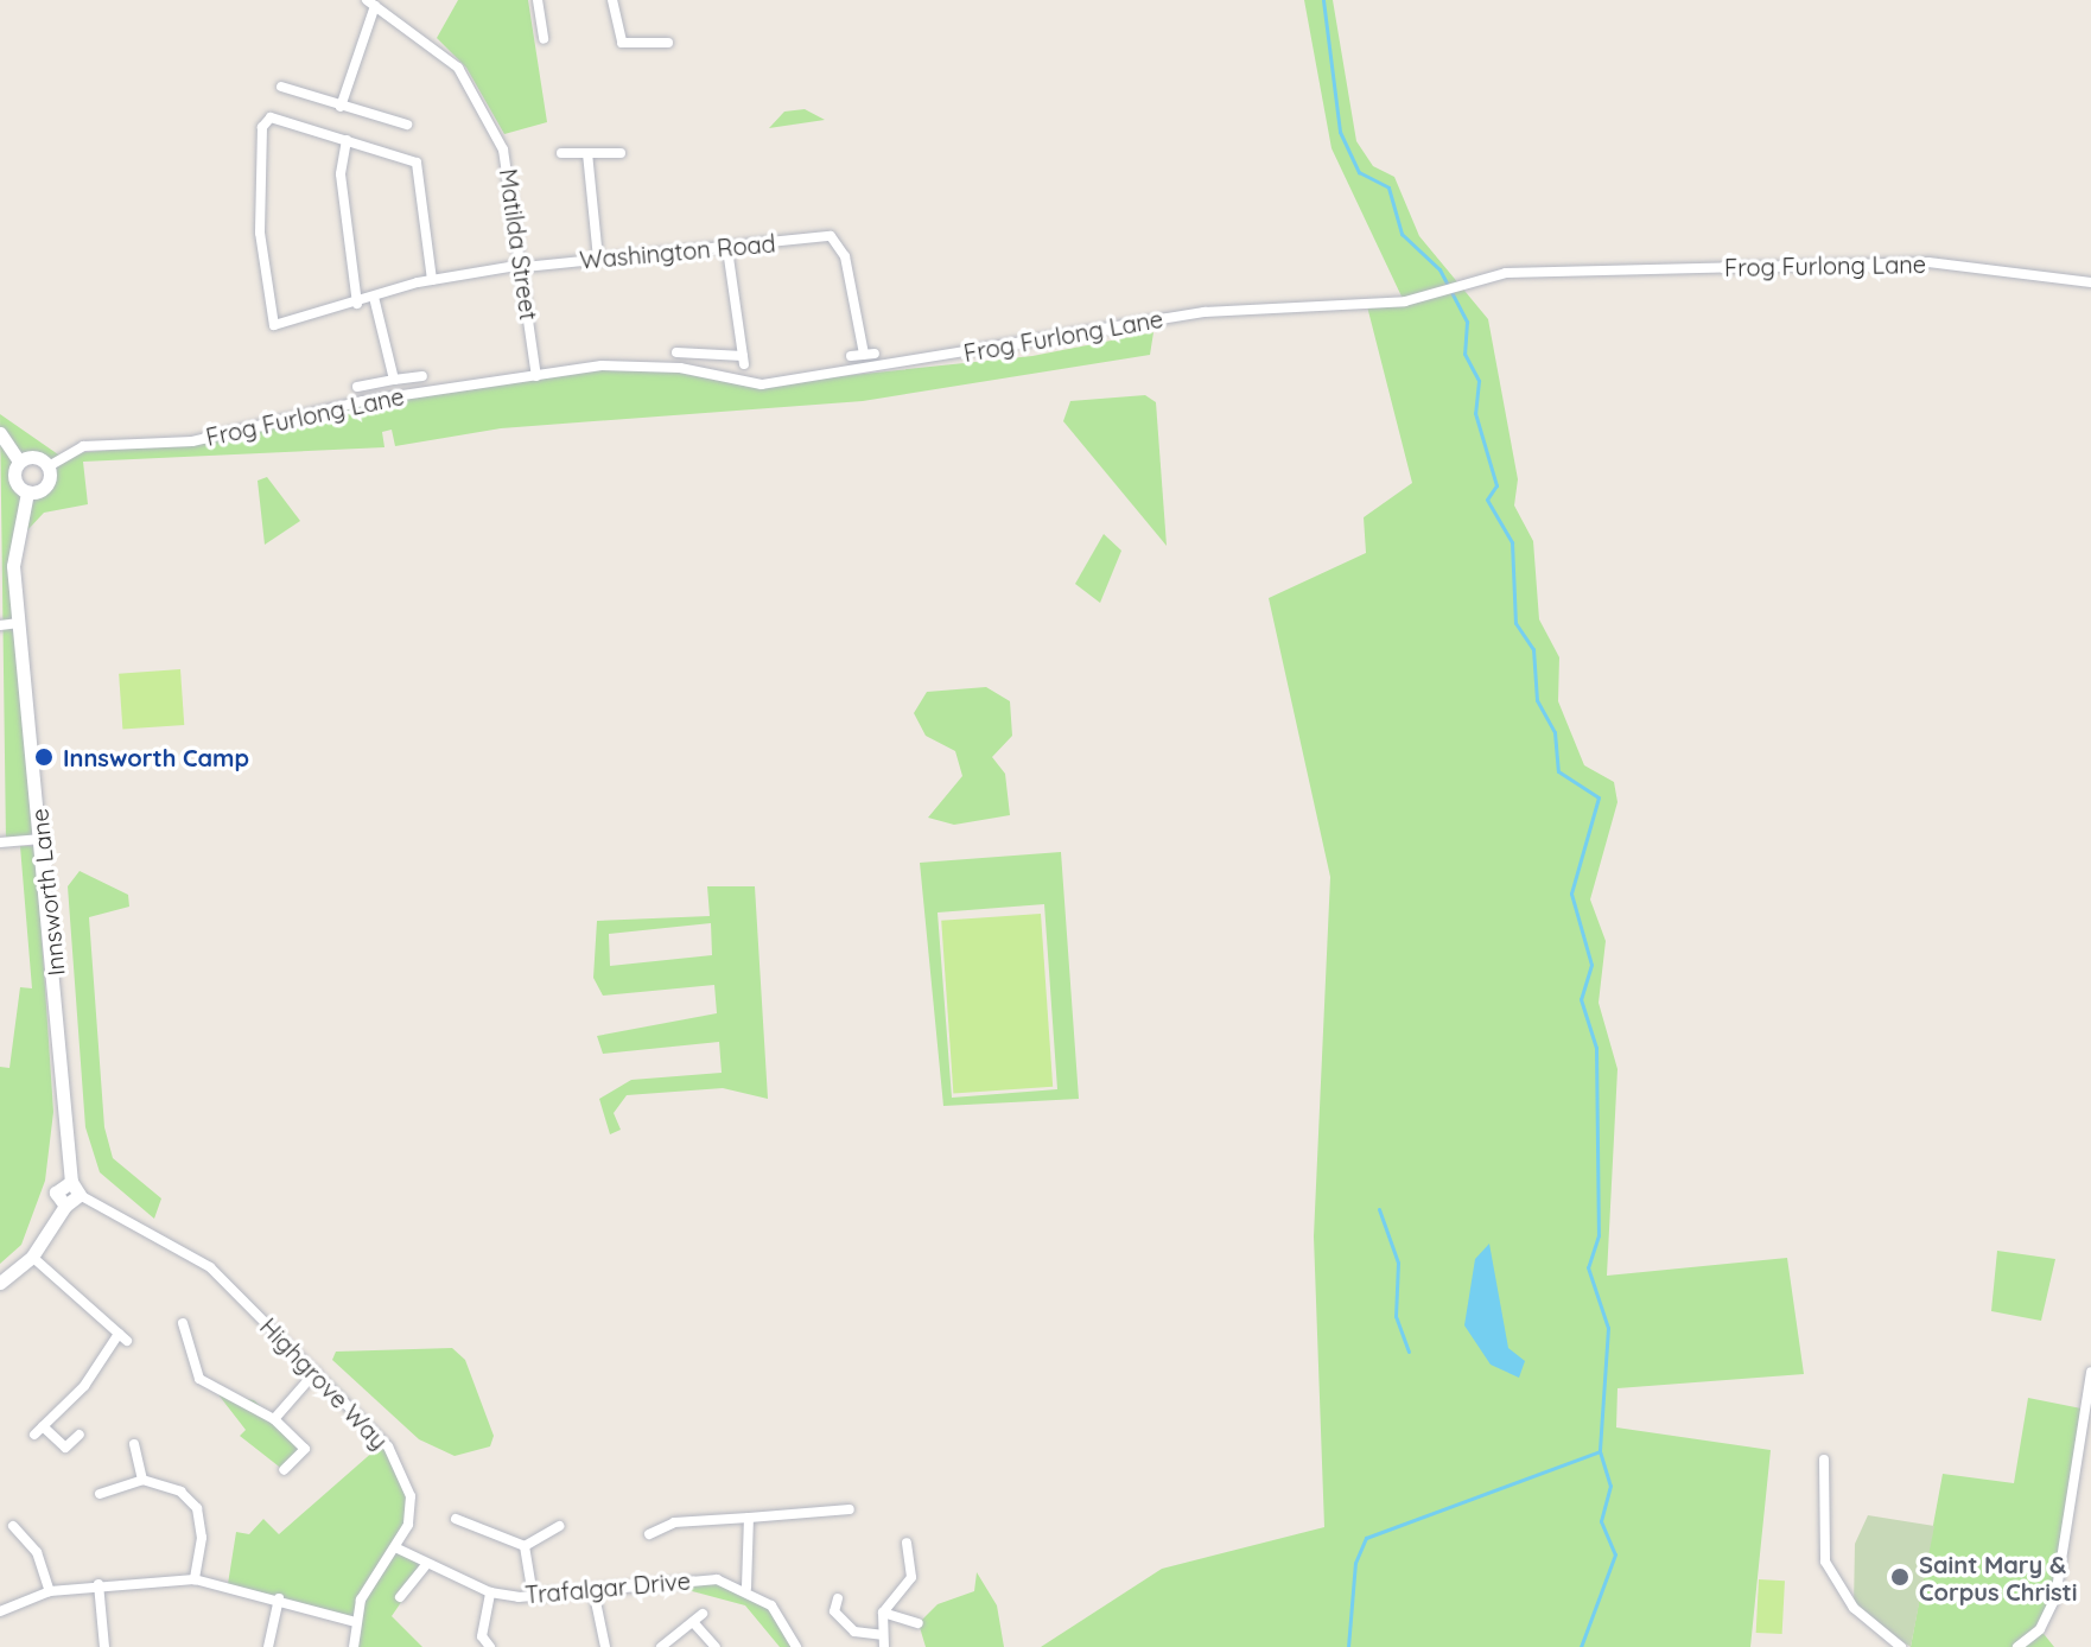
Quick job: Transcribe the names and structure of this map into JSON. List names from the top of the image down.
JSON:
{
  "streets": {
    "street": [
      "Matilda Street",
      "Washington Road",
      "Frog Furlong Lane",
      "Innsworth Lane",
      "Highgrove Way",
      "Trafalgar Drive"
    ]
  },
  "crossings": [
    ["Matilda Street", "Washington Road"],
    ["Matilda Street", "Frog Furlong Lane"],
    ["Frog Furlong Lane", "Innsworth Lane"],
    ["Highgrove Way", "Trafalgar Drive"]
  ],
  "places": ["Innsworth Camp", "Saint Mary & Corpus Christi"]
}
